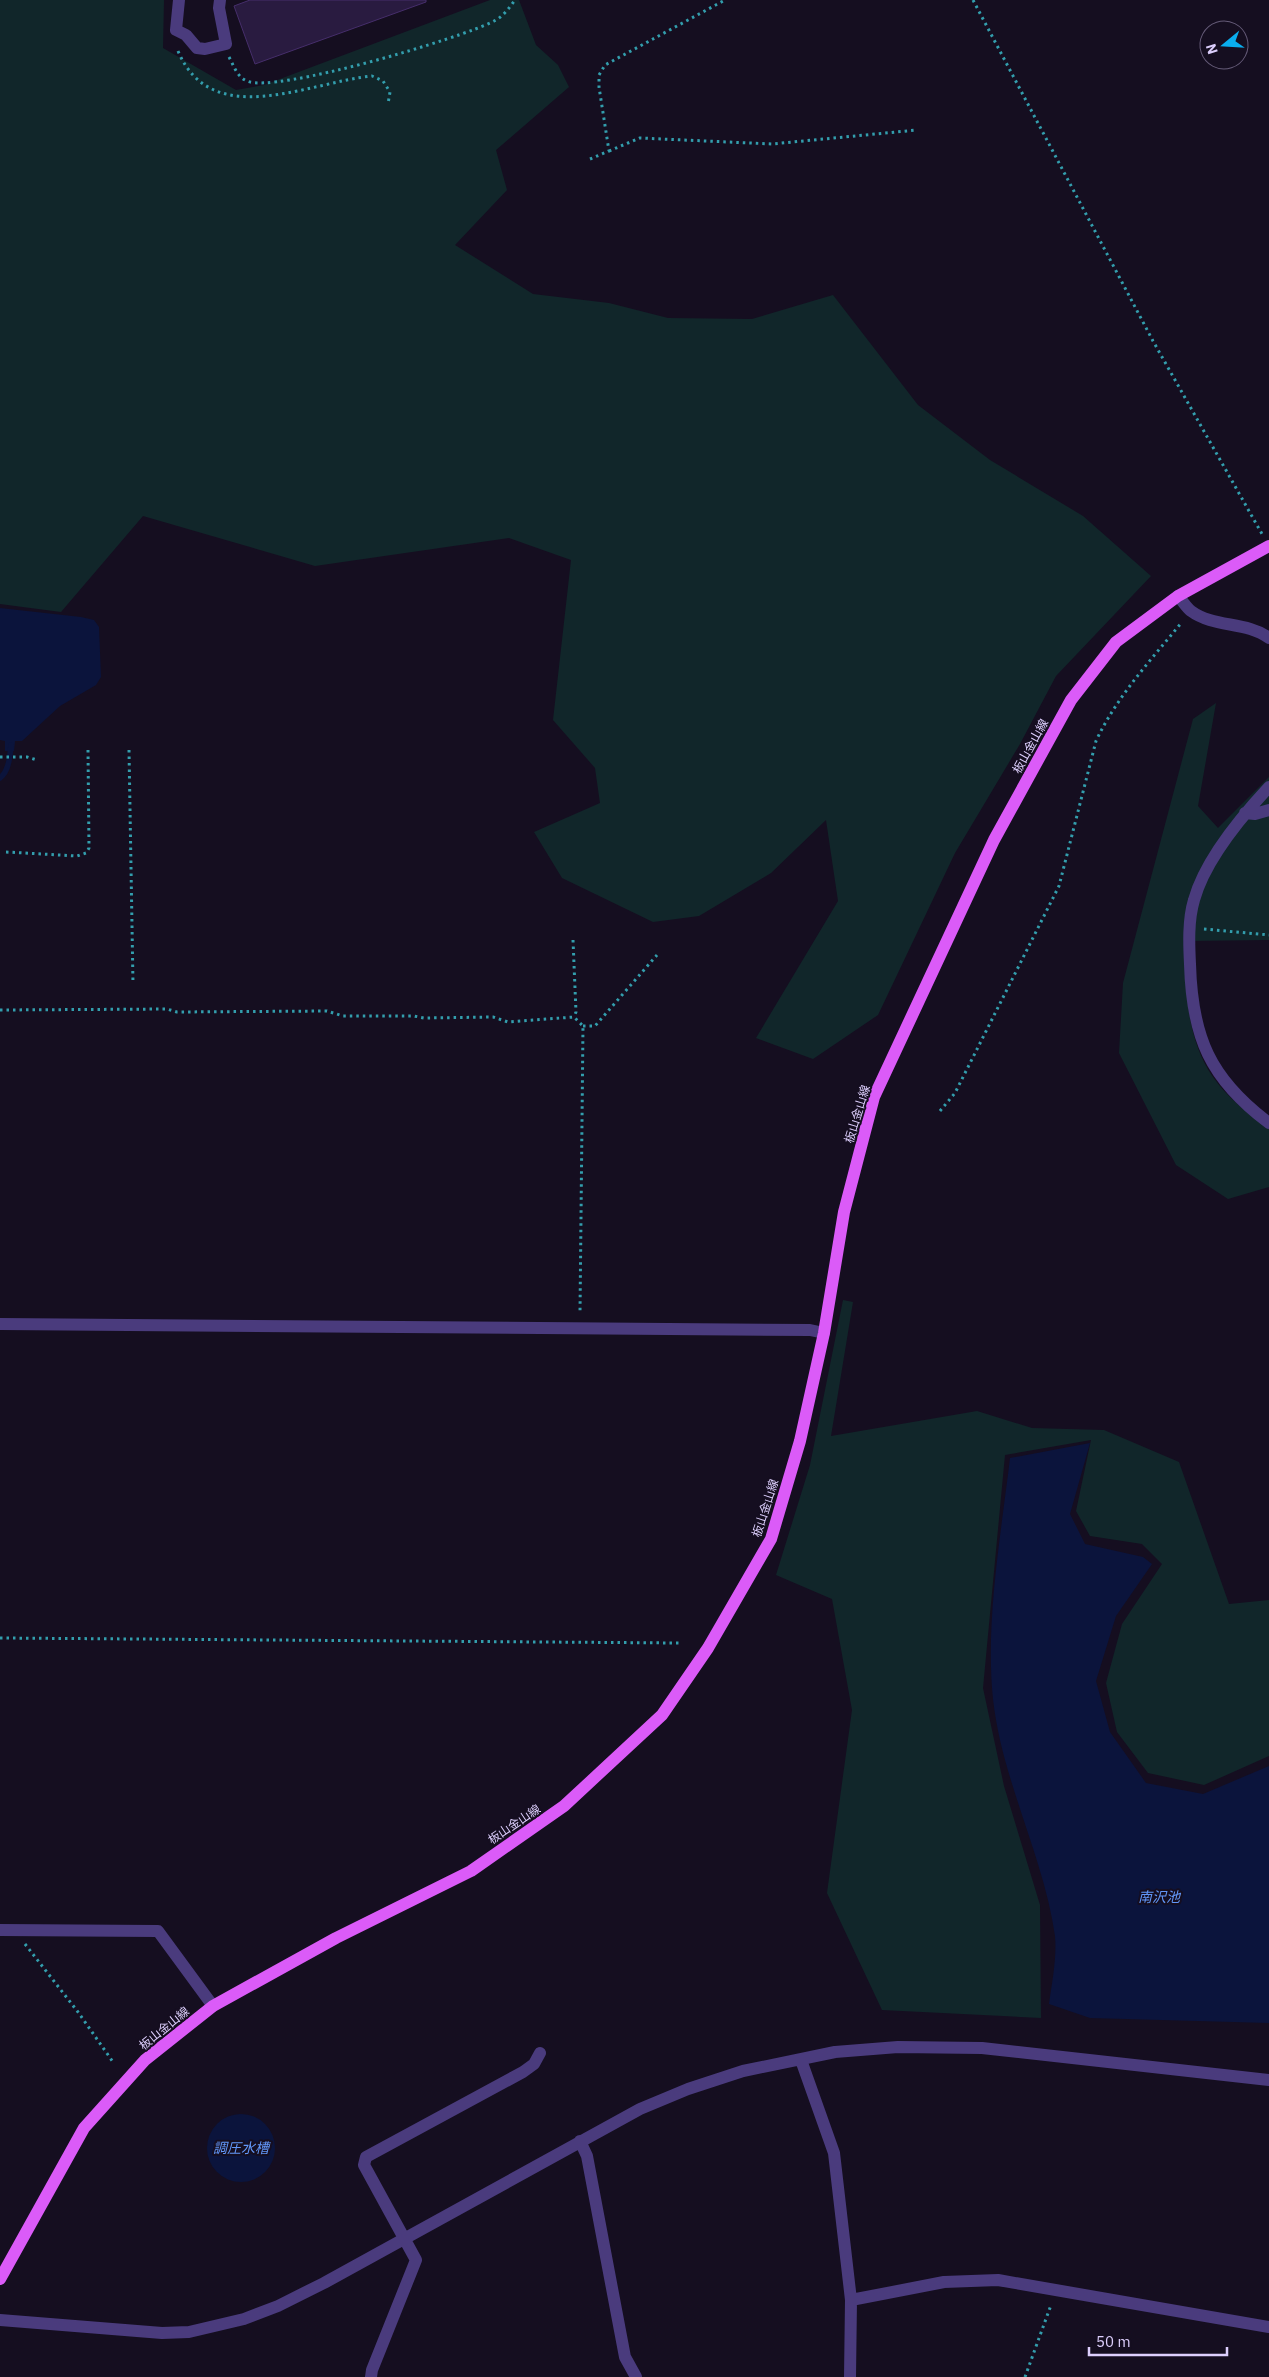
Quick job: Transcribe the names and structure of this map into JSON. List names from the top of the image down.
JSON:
{
  "streets": {
    "main road": ["板山金山線"]
  },
  "water": ["南沢池", "調圧水槽"],
  "scale_bar": "50 m",
  "north": "left"
}
